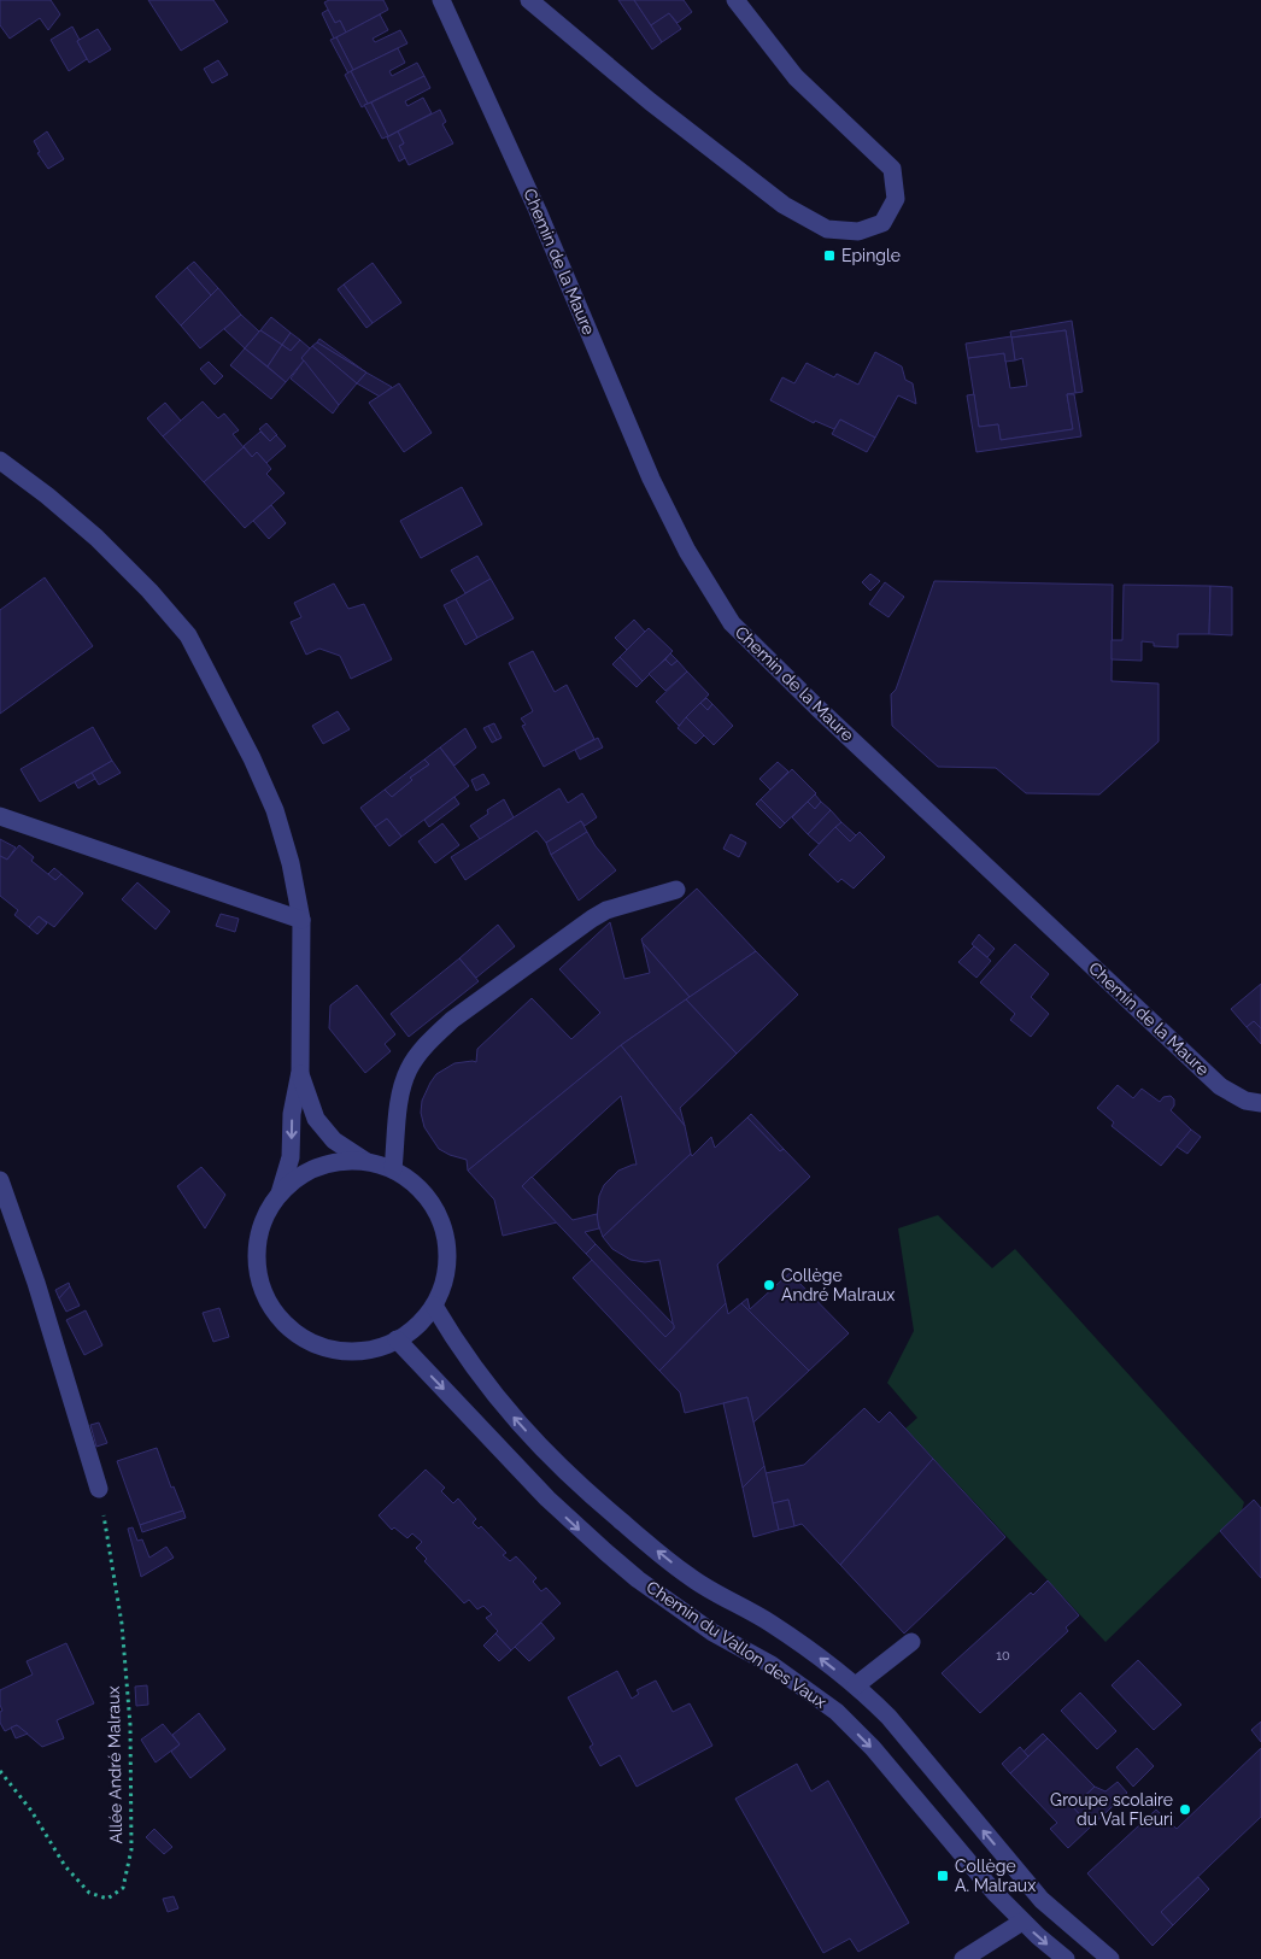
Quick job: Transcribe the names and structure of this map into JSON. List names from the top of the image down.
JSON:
{
  "streets": {
    "street": ["Chemin de la Maure", "Chemin du Vallon des Vaux"],
    "path": ["Allée André Malraux"]
  },
  "places": {
    "transit": ["Epingle", "Collège A. Malraux"],
    "other": ["Collège André Malraux", "Groupe scolaire du Val Fleuri"]
  },
  "house_numbers": ["10"]
}
